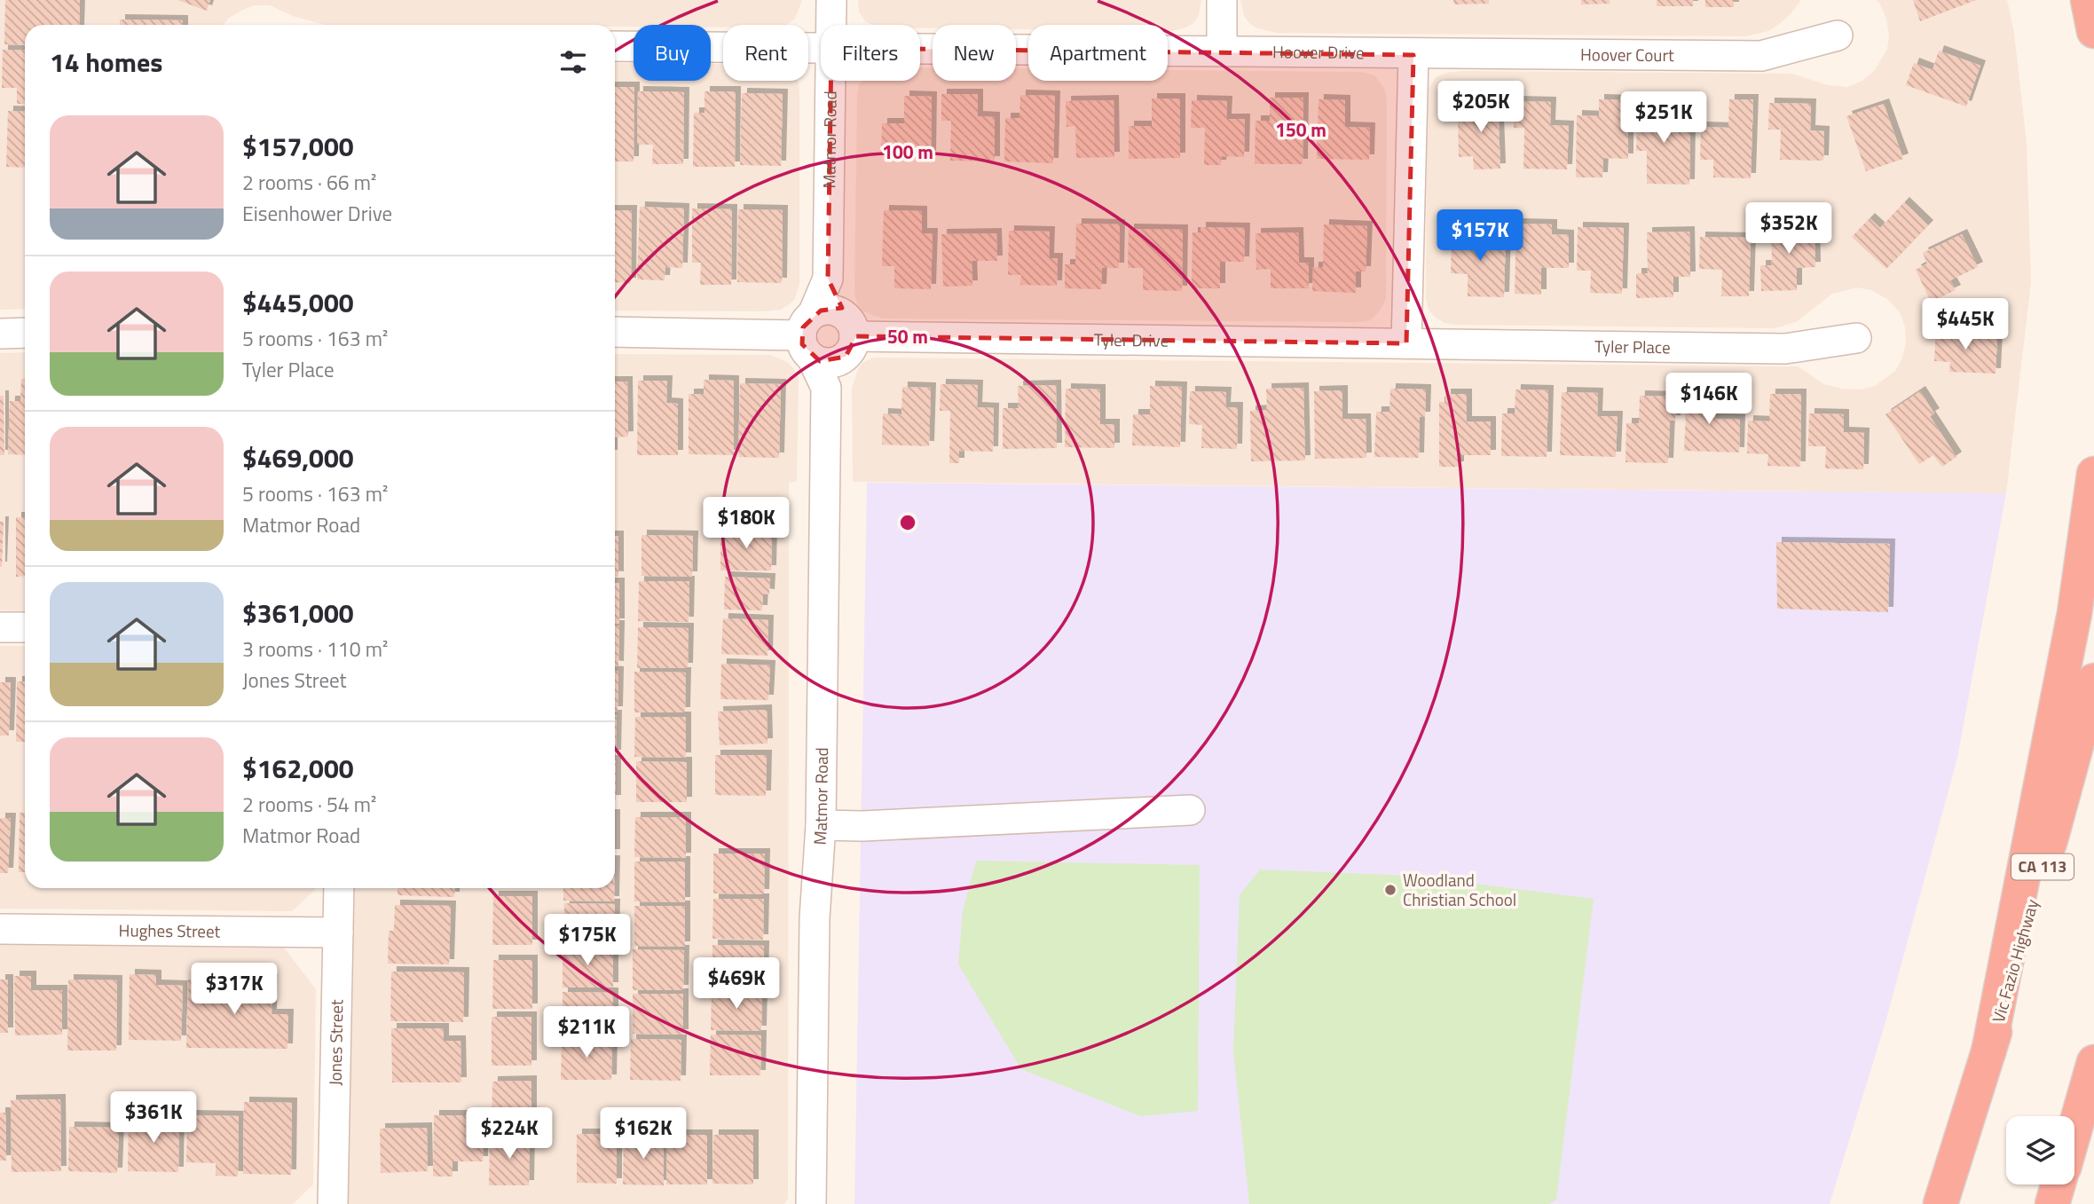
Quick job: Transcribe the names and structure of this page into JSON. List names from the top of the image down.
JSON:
{
  "streets": {
    "highway": ["CA 113", "Vic Fazio Highway"],
    "street": [
      "Hoover Drive",
      "Hoover Court",
      "Matmor Road",
      "Tyler Drive",
      "Tyler Place",
      "Hughes Street",
      "Jones Street"
    ]
  },
  "crossings": [
    ["Hoover Drive", "Hoover Court"],
    ["Matmor Road", "Tyler Drive"],
    ["Tyler Drive", "Tyler Place"],
    ["Hughes Street", "Jones Street"]
  ],
  "places": ["Woodland Christian School"],
  "page": {
    "chip": [
      "Buy",
      "Rent",
      "Filters",
      "New",
      "Apartment"
    ],
    "heading": "14 homes",
    "price": [
      "$205K",
      "$251K",
      "$352K",
      "$157K",
      "$445K",
      "$146K",
      "$180K",
      "$175K",
      "$469K",
      "$317K",
      "$211K",
      "$361K",
      "$224K",
      "$162K"
    ],
    "list": [
      {
        "name": "$157,000",
        "note": "2 rooms · 66 m² · Eisenhower Drive"
      },
      {
        "name": "$445,000",
        "note": "5 rooms · 163 m² · Tyler Place"
      },
      {
        "name": "$469,000",
        "note": "5 rooms · 163 m² · Matmor Road"
      },
      {
        "name": "$361,000",
        "note": "3 rooms · 110 m² · Jones Street"
      },
      {
        "name": "$162,000",
        "note": "2 rooms · 54 m² · Matmor Road"
      }
    ]
  },
  "rings": ["150 m", "100 m", "50 m"]
}
